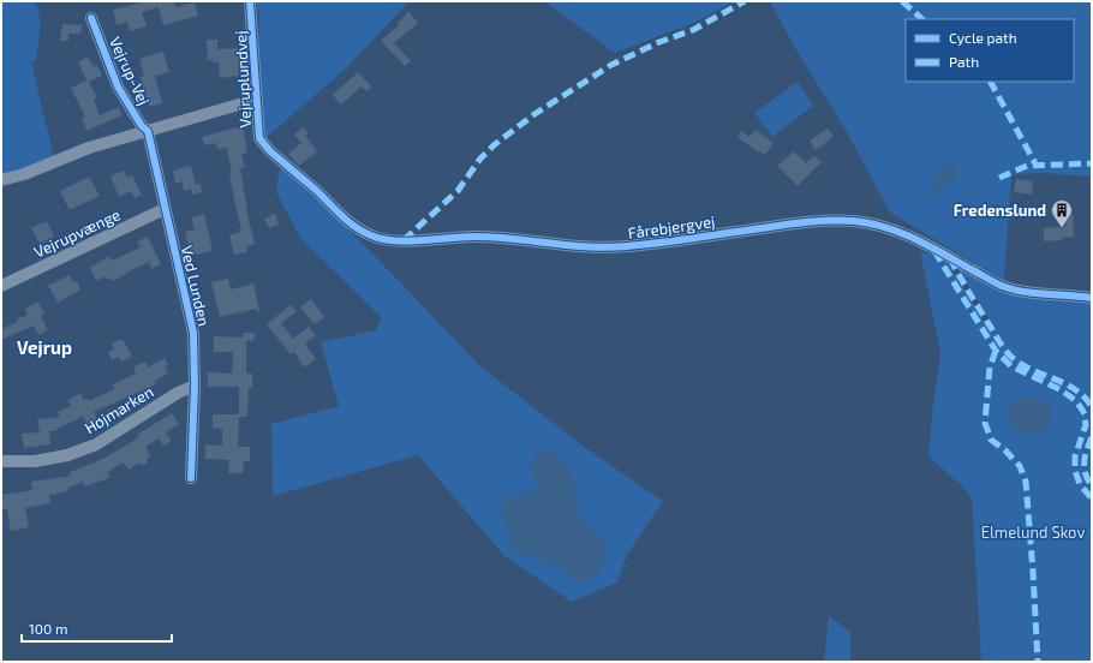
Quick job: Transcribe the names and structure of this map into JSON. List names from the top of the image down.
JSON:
{
  "streets": {
    "street": [
      "Vejrup-Vej",
      "Vejruplundvej",
      "Fårebjergvej",
      "Vejrupvænge",
      "Ved Lunden",
      "Højmarken"
    ]
  },
  "crossings": [
    ["Vejrup-Vej", "Ved Lunden"],
    ["Vejruplundvej", "Fårebjergvej"],
    ["Vejrupvænge", "Ved Lunden"],
    ["Ved Lunden", "Højmarken"]
  ],
  "districts": ["Vejrup"],
  "parks": ["Elmelund Skov"],
  "places": {
    "building": ["Fredenslund"]
  },
  "legend": ["Cycle path", "Path"],
  "scale_bar": "100 m"
}
